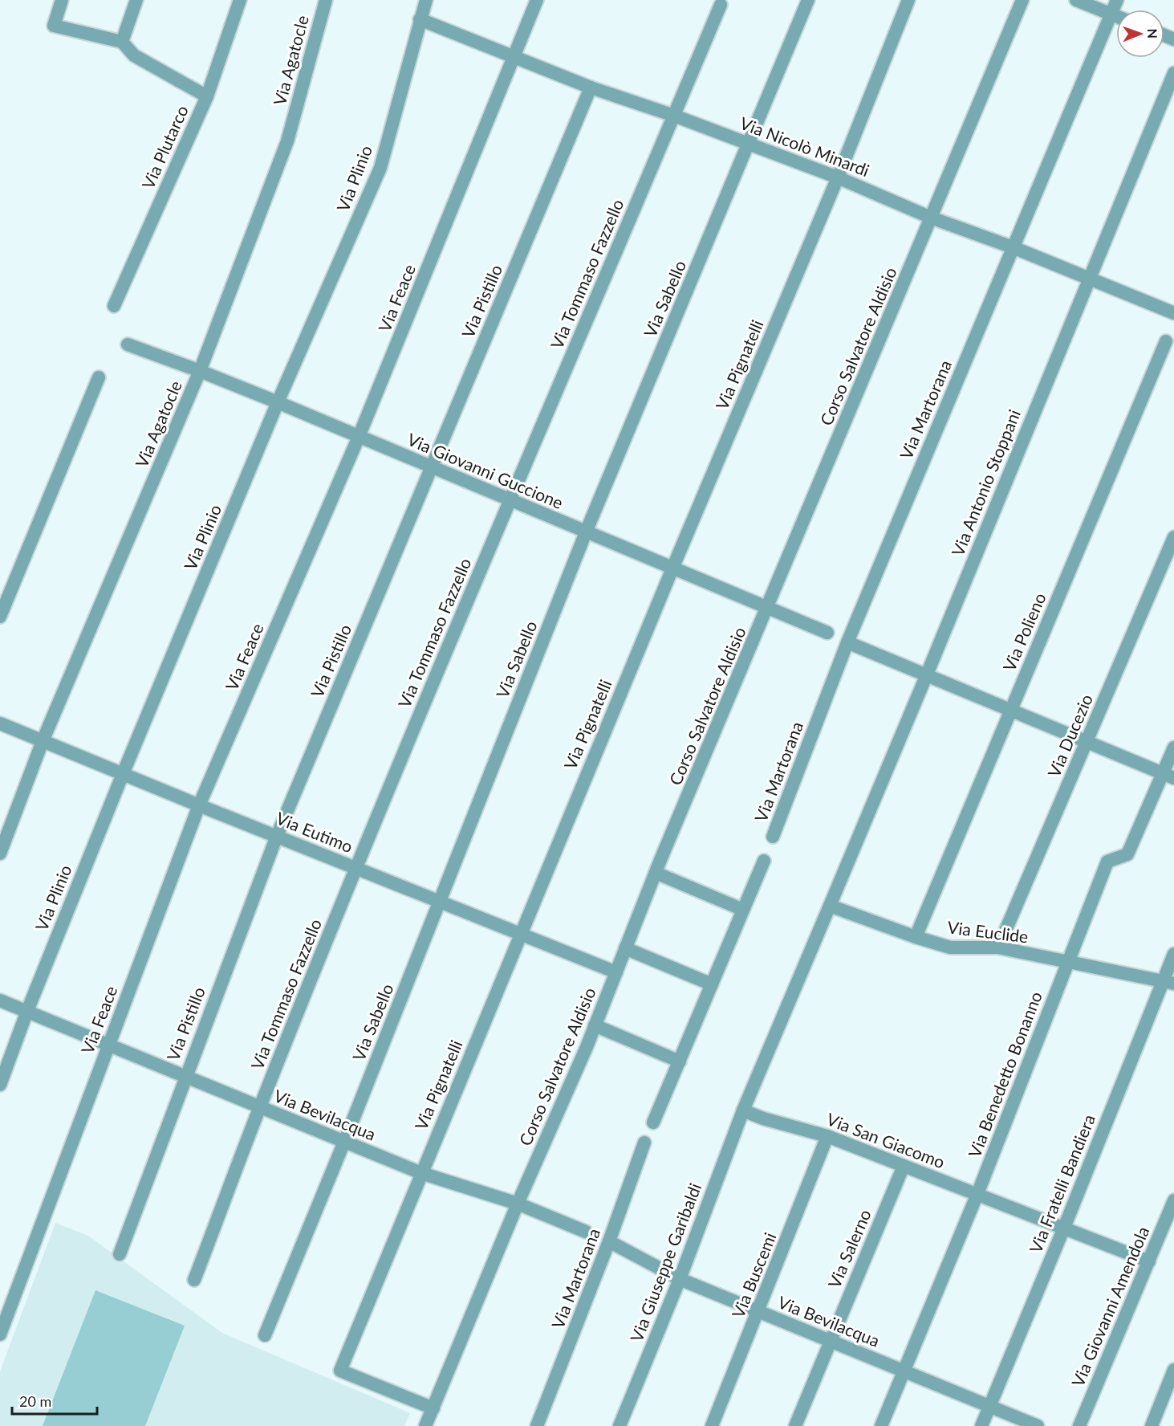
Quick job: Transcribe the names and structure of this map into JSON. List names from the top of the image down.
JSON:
{
  "streets": {
    "street": [
      "Via Agatocle",
      "Via Nicolò Minardi",
      "Via Plutarco",
      "Via Plinio",
      "Via Tommaso Fazzello",
      "Via Feace",
      "Via Sabello",
      "Via Pistillo",
      "Corso Salvatore Aldisio",
      "Via Pignatelli",
      "Via Martorana",
      "Via Giovanni Guccione",
      "Via Antonio Stoppani",
      "Via Polieno",
      "Via Ducezio",
      "Via Eutimo",
      "Via Euclide",
      "Via Benedetto Bonanno",
      "Via Bevilacqua",
      "Via San Giacomo",
      "Via Fratelli Bandiera",
      "Via Salerno",
      "Via Giuseppe Garibaldi",
      "Via Buscemi",
      "Via Giovanni Amendola"
    ]
  },
  "crossings": [
    ["Via Agatocle", "Via Giovanni Guccione"],
    ["Via Agatocle", "Via Eutimo"],
    ["Via Nicolò Minardi", "Via Plinio"],
    ["Via Nicolò Minardi", "Via Tommaso Fazzello"],
    ["Via Nicolò Minardi", "Via Feace"],
    ["Via Nicolò Minardi", "Via Sabello"],
    ["Via Nicolò Minardi", "Via Pistillo"],
    ["Via Nicolò Minardi", "Corso Salvatore Aldisio"],
    ["Via Nicolò Minardi", "Via Pignatelli"],
    ["Via Nicolò Minardi", "Via Martorana"],
    ["Via Nicolò Minardi", "Via Antonio Stoppani"],
    ["Via Plinio", "Via Giovanni Guccione"],
    ["Via Plinio", "Via Eutimo"],
    ["Via Plinio", "Via Bevilacqua"],
    ["Via Tommaso Fazzello", "Via Giovanni Guccione"],
    ["Via Tommaso Fazzello", "Via Eutimo"],
    ["Via Tommaso Fazzello", "Via Bevilacqua"],
    ["Via Feace", "Via Giovanni Guccione"],
    ["Via Feace", "Via Eutimo"],
    ["Via Feace", "Via Bevilacqua"],
    ["Via Sabello", "Via Giovanni Guccione"],
    ["Via Sabello", "Via Eutimo"],
    ["Via Sabello", "Via Bevilacqua"],
    ["Via Pistillo", "Via Giovanni Guccione"],
    ["Via Pistillo", "Via Eutimo"],
    ["Via Pistillo", "Via Bevilacqua"],
    ["Corso Salvatore Aldisio", "Via Pignatelli"],
    ["Corso Salvatore Aldisio", "Via Giovanni Guccione"],
    ["Corso Salvatore Aldisio", "Via Eutimo"],
    ["Corso Salvatore Aldisio", "Via Bevilacqua"],
    ["Via Pignatelli", "Via Giovanni Guccione"],
    ["Via Pignatelli", "Via Eutimo"],
    ["Via Pignatelli", "Via Bevilacqua"],
    ["Via Martorana", "Via Bevilacqua"],
    ["Via Antonio Stoppani", "Via Euclide"],
    ["Via Antonio Stoppani", "Via Giuseppe Garibaldi"],
    ["Via Polieno", "Via Euclide"],
    ["Via Ducezio", "Via Euclide"],
    ["Via Euclide", "Via Benedetto Bonanno"],
    ["Via Euclide", "Via Fratelli Bandiera"],
    ["Via Euclide", "Via Giuseppe Garibaldi"],
    ["Via Benedetto Bonanno", "Via Bevilacqua"],
    ["Via Benedetto Bonanno", "Via San Giacomo"],
    ["Via Bevilacqua", "Via Fratelli Bandiera"],
    ["Via Bevilacqua", "Via Salerno"],
    ["Via Bevilacqua", "Via Giuseppe Garibaldi"],
    ["Via Bevilacqua", "Via Buscemi"],
    ["Via San Giacomo", "Via Fratelli Bandiera"],
    ["Via San Giacomo", "Via Salerno"],
    ["Via San Giacomo", "Via Giuseppe Garibaldi"],
    ["Via San Giacomo", "Via Buscemi"],
    ["Via San Giacomo", "Via Giovanni Amendola"]
  ],
  "scale_bar": "20 m",
  "north": "right"
}
